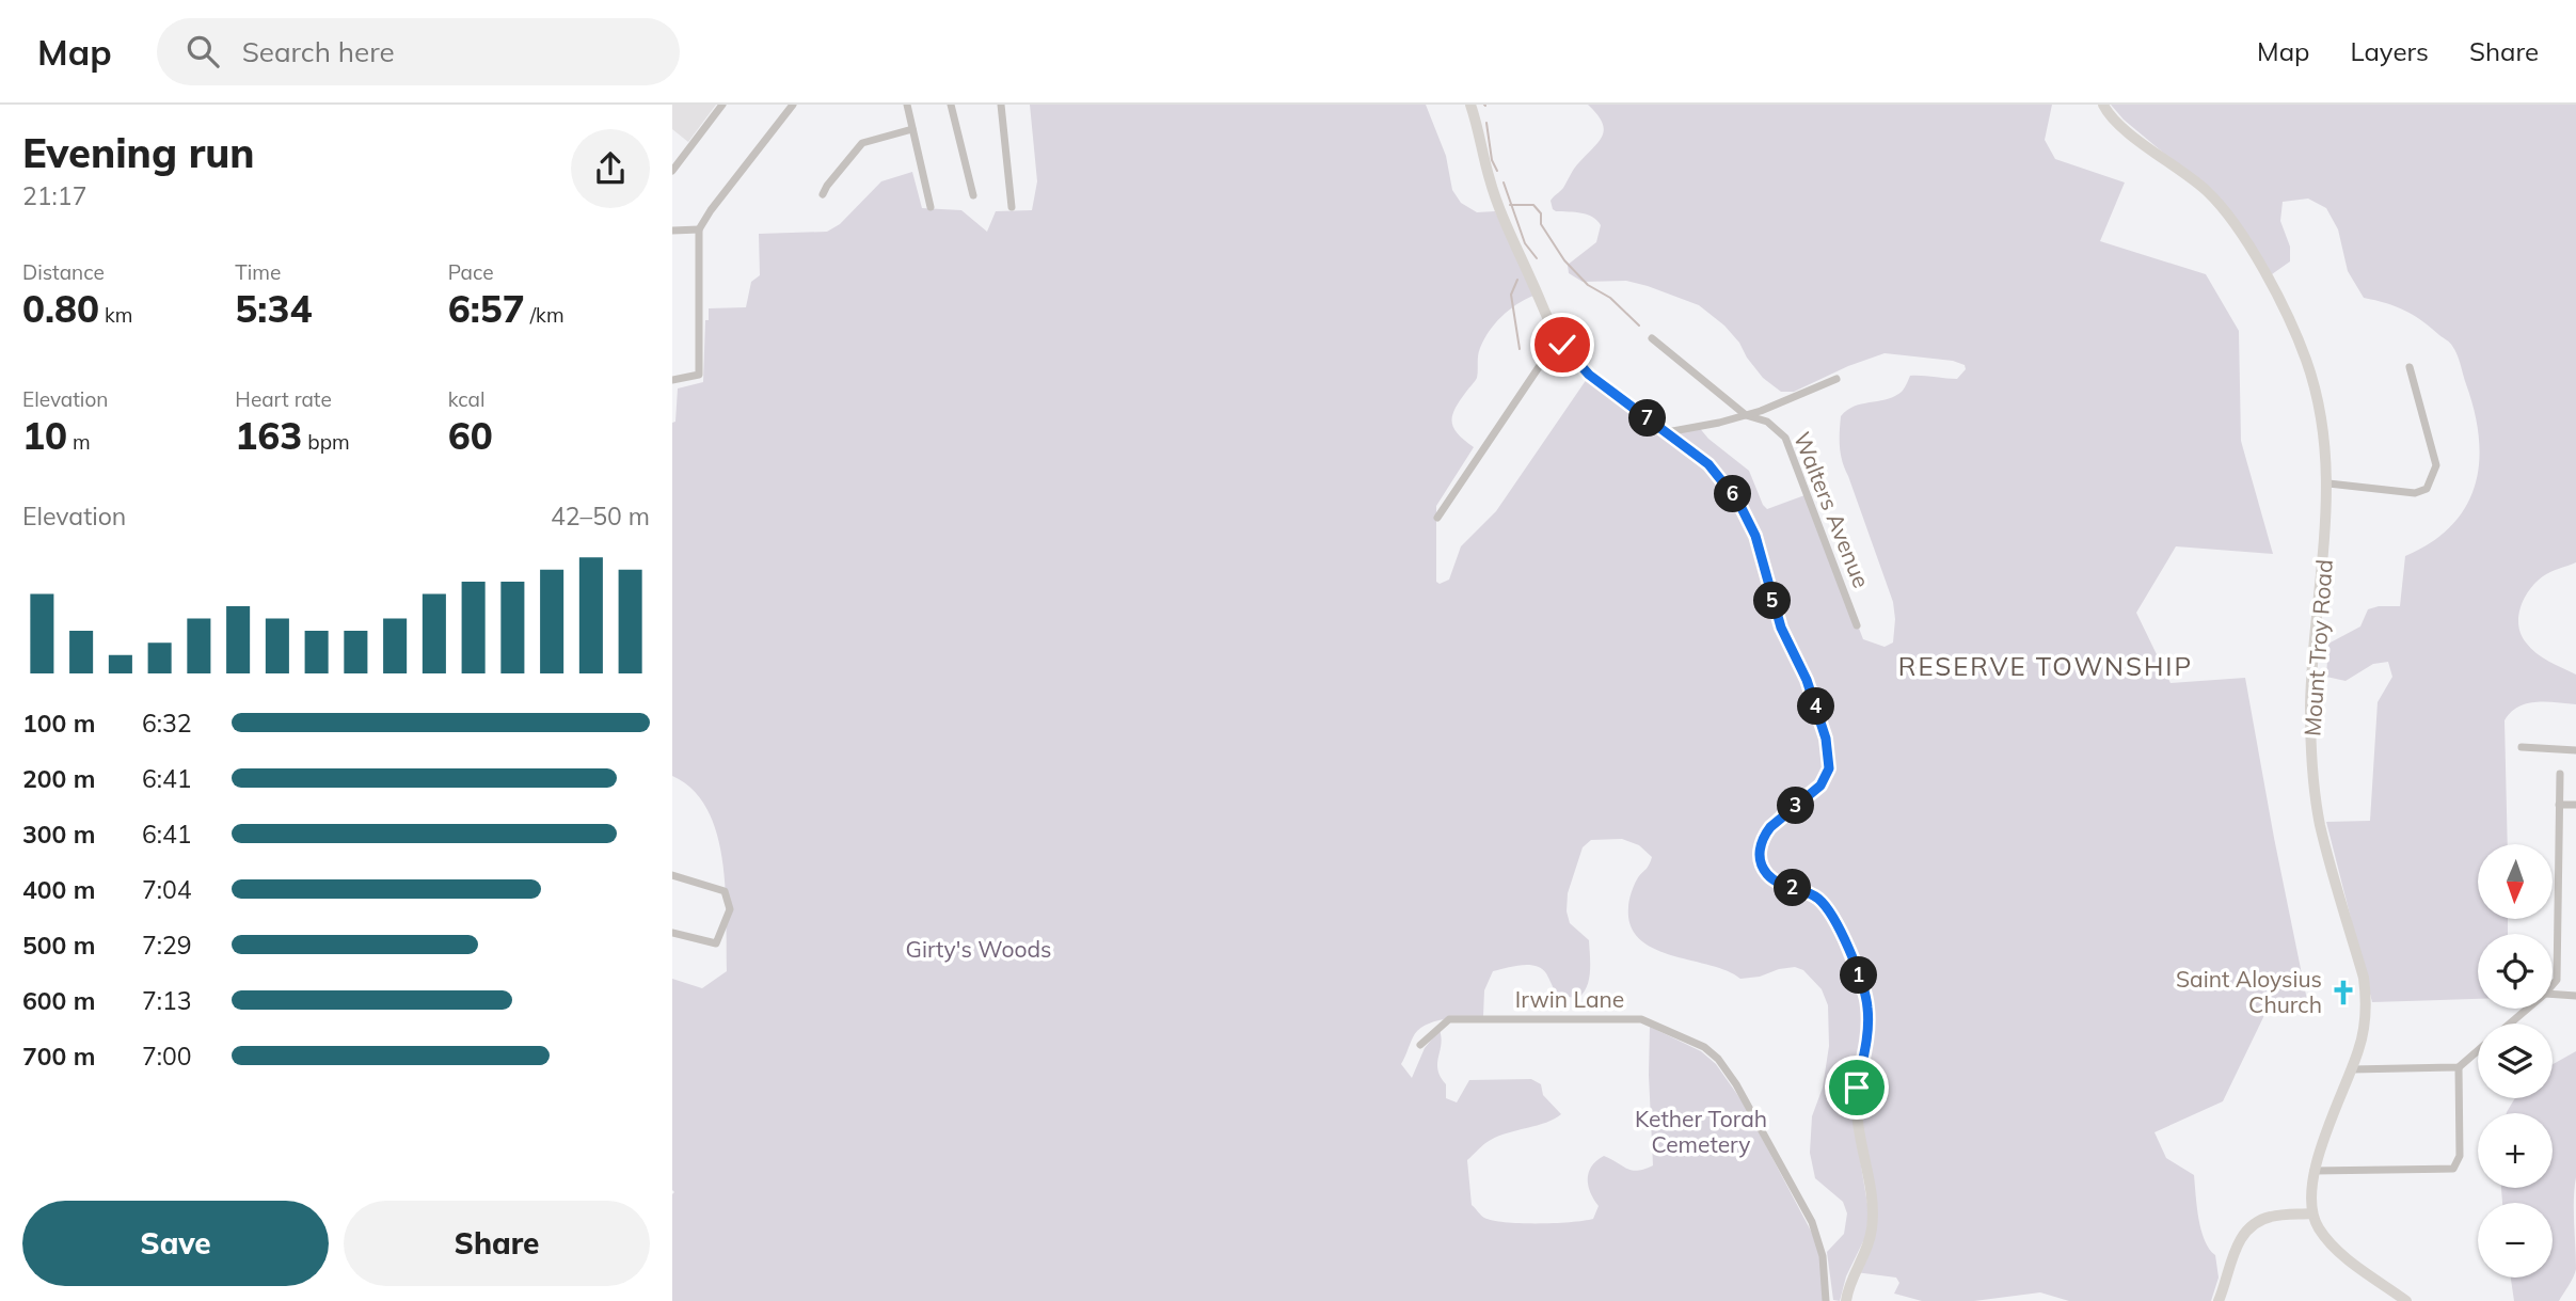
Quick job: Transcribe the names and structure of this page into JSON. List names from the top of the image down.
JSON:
{
  "streets": {
    "street": ["Walters Avenue", "Mount Troy Road", "Irwin Lane"]
  },
  "districts": ["RESERVE TOWNSHIP"],
  "parks": ["Girty's Woods", "Kether Torah Cemetery"],
  "places": {
    "church": ["Saint Aloysius Church"]
  },
  "north": "bottom",
  "page": {
    "header": "Map",
    "search": "Search here",
    "nav": ["Map", "Layers", "Share"],
    "heading": ["Evening run", "21:17"],
    "stats": [
      ["Distance", "0.80 km"],
      ["Time", "5:34"],
      ["Pace", "6:57 /km"],
      ["Elevation", "10 m"],
      ["Heart rate", "163 bpm"],
      ["kcal", "60"]
    ],
    "pins": [
      "7",
      "6",
      "5",
      "4",
      "3",
      "2",
      "1"
    ],
    "chart": ["Elevation", "42–50 m"],
    "list": [
      {
        "name": "100 m",
        "note": "6:32"
      },
      {
        "name": "200 m",
        "note": "6:41"
      },
      {
        "name": "300 m",
        "note": "6:41"
      },
      {
        "name": "400 m",
        "note": "7:04"
      },
      {
        "name": "500 m",
        "note": "7:29"
      },
      {
        "name": "600 m",
        "note": "7:13"
      },
      {
        "name": "700 m",
        "note": "7:00"
      }
    ],
    "map_buttons": ["+", "−"],
    "buttons": ["Save", "Share"]
  }
}
